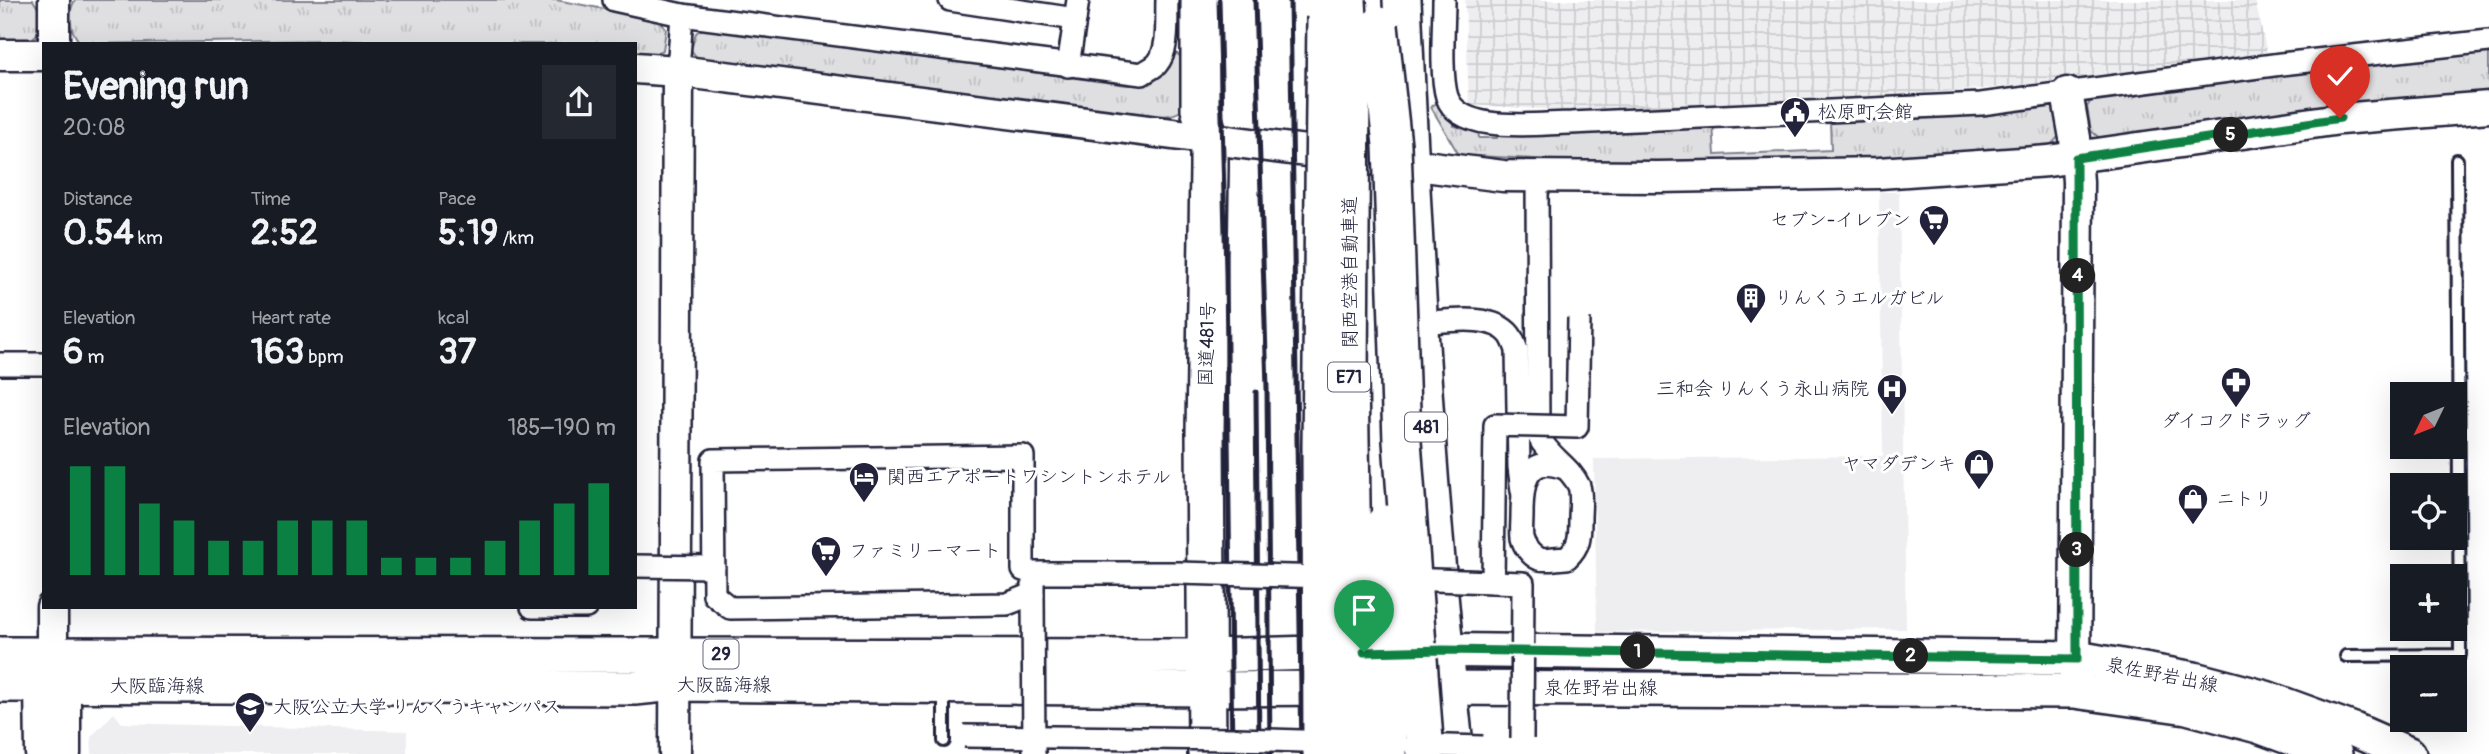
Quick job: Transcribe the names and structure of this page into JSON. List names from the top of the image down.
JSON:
{
  "streets": {
    "highway": [
      "関西空港自動車道",
      "国道481号",
      "E71",
      "481"
    ],
    "main road": ["29", "泉佐野岩出線", "大阪臨海線"]
  },
  "crossings": [
    ["関西空港自動車道", "481"],
    ["国道481号", "大阪臨海線"],
    ["481", "泉佐野岩出線"],
    ["481", "大阪臨海線"],
    ["泉佐野岩出線", "大阪臨海線"]
  ],
  "places": {
    "public building": ["松原町会館"],
    "supermarket": ["セブン-イレブン", "ファミリーマート"],
    "building": ["りんくうエルガビル"],
    "pharmacy": ["ダイコクドラッグ"],
    "hospital": ["三和会 りんくう永山病院"],
    "shop": ["ヤマダデンキ", "ニトリ"],
    "hotel": ["関西エアポートワシントンホテル"],
    "school or university": ["大阪公立大学 りんくうキャンパス"]
  },
  "north": "bottom left",
  "page": {
    "heading": ["Evening run", "20:08"],
    "pins": [
      "5",
      "4",
      "3",
      "1",
      "2"
    ],
    "stats": [
      ["Distance", "0.54 km"],
      ["Time", "2:52"],
      ["Pace", "5:19 /km"],
      ["Elevation", "6 m"],
      ["Heart rate", "163 bpm"],
      ["kcal", "37"]
    ],
    "map_buttons": ["+", "−"],
    "chart": ["Elevation", "185–190 m"]
  }
}
